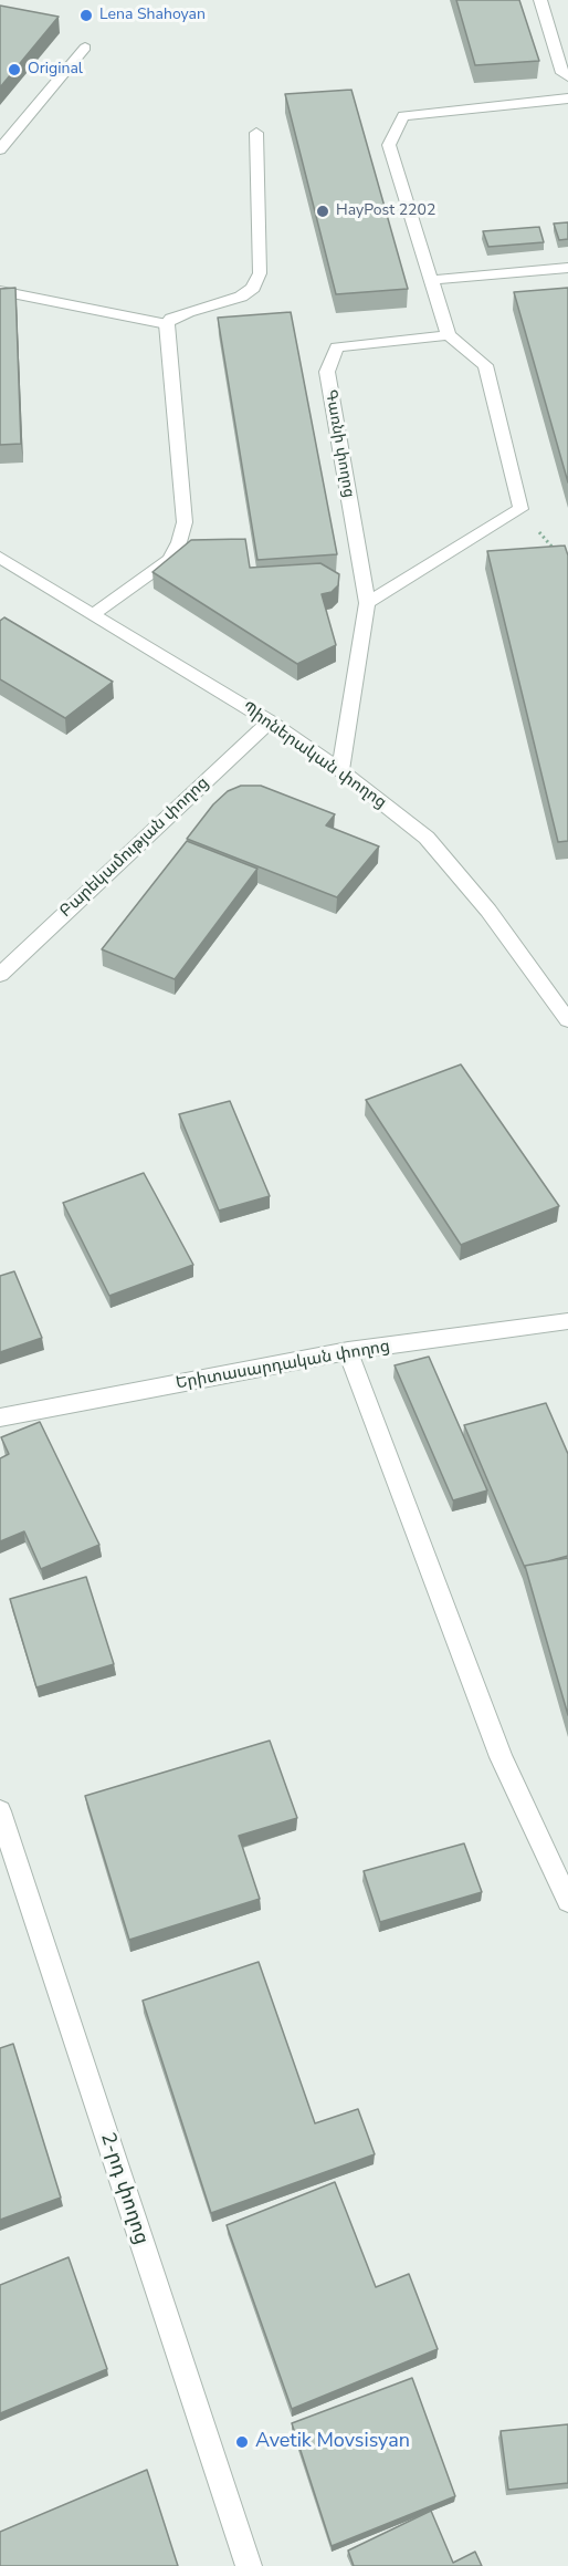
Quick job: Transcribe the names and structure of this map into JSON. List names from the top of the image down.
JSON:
{
  "streets": {
    "street": [
      "Գառնի փողոց",
      "Պիոներական փողոց",
      "Բարեկամության փողոց",
      "Երիտասարդական փողոց",
      "2-րդ փողոց"
    ]
  },
  "crossings": [
    ["Գառնի փողոց", "Պիոներական փողոց"],
    ["Պիոներական փողոց", "Բարեկամության փողոց"]
  ],
  "places": [
    "Lena Shahoyan",
    "Original",
    "HayPost 2202",
    "Avetik Movsisyan"
  ]
}
